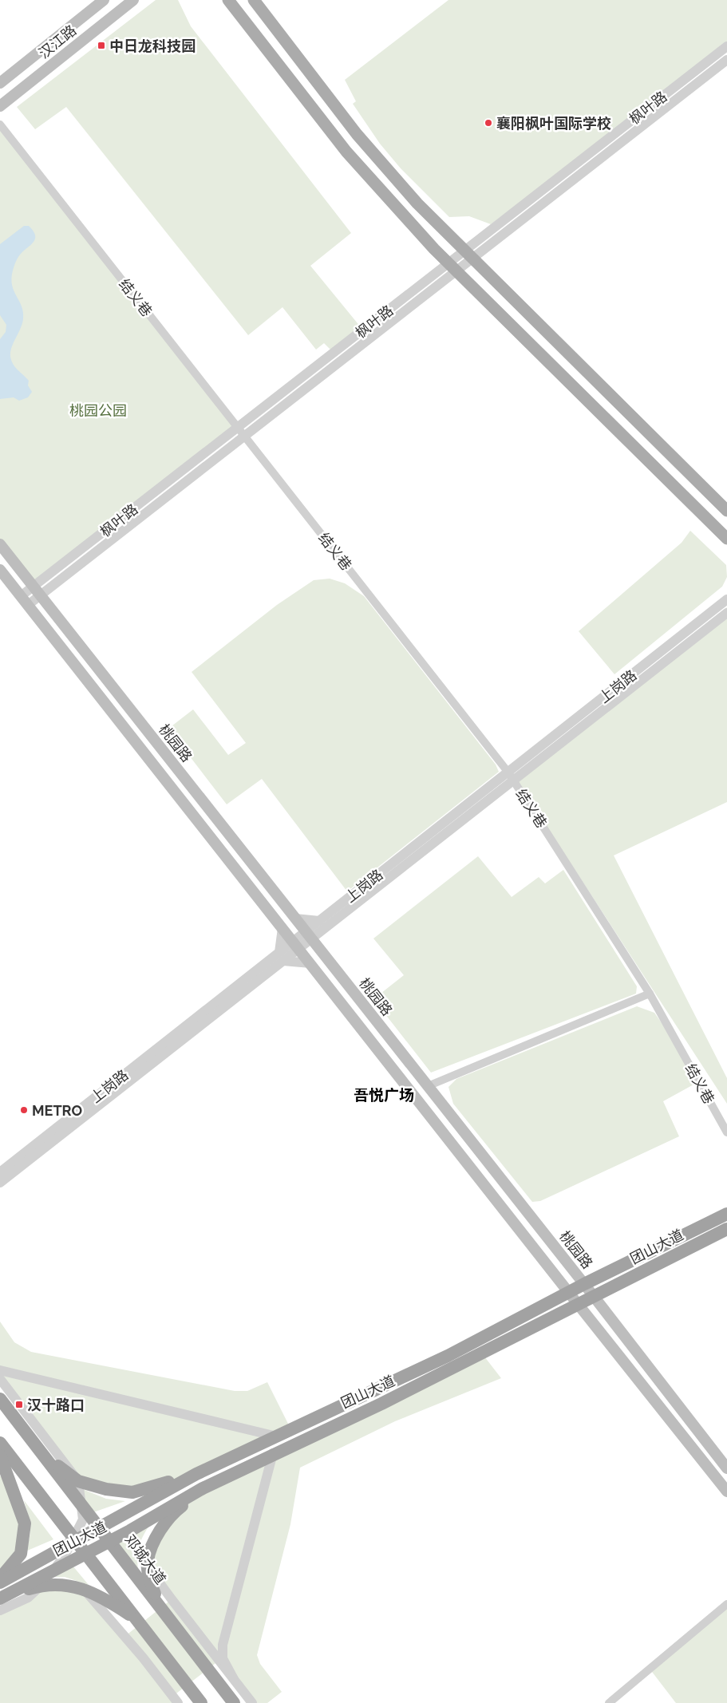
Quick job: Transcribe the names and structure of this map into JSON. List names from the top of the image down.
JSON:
{
  "streets": {
    "highway": ["团山大道", "邓城大道"],
    "main road": ["汉江路", "桃园路"],
    "street": ["枫叶路", "结义巷", "上岗路"]
  },
  "crossings": [
    ["枫叶路", "结义巷"],
    ["枫叶路", "桃园路"],
    ["结义巷", "上岗路"],
    ["上岗路", "桃园路"],
    ["桃园路", "团山大道"],
    ["团山大道", "邓城大道"]
  ],
  "districts": ["吾悦广场"],
  "parks": ["桃园公园"],
  "places": {
    "transit": ["中日龙科技园", "汉十路口"],
    "other": ["襄阳枫叶国际学校", "METRO"]
  }
}
